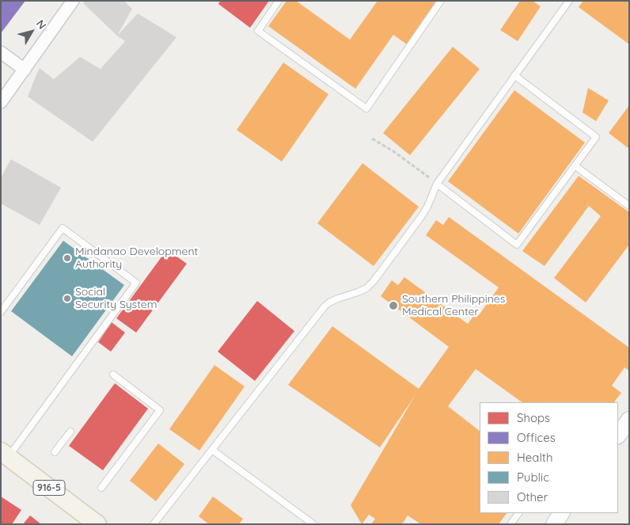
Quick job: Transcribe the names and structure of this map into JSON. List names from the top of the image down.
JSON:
{
  "streets": {
    "main road": ["916-5"]
  },
  "places": ["Mindanao Development Authority", "Social Security System", "Southern Philippines Medical Center"],
  "legend": [
    "Shops",
    "Offices",
    "Health",
    "Public",
    "Other"
  ],
  "north": "top right"
}
